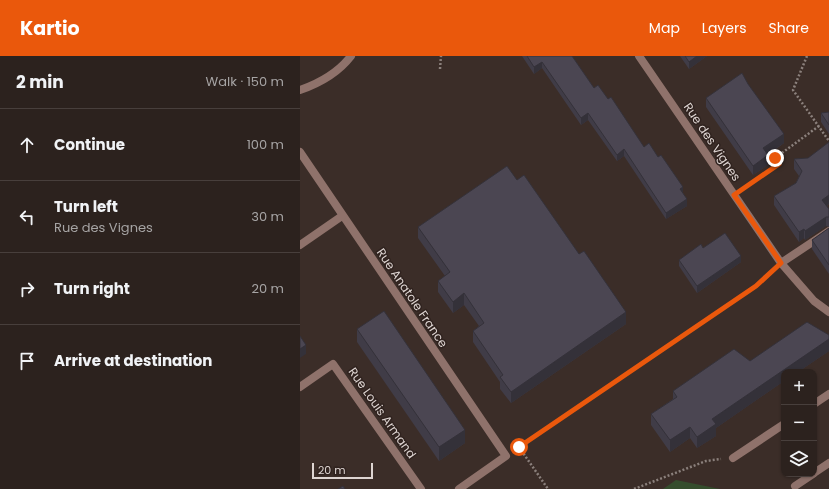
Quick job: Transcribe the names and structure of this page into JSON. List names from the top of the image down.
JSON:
{
  "streets": {
    "street": ["Rue des Vignes", "Rue Anatole France", "Rue Louis Armand"]
  },
  "scale_bar": "20 m",
  "page": {
    "header": "Kartio",
    "nav": ["Map", "Layers", "Share"],
    "heading": ["2 min", "Walk · 150 m"],
    "list": [
      ["Continue", "100 m"],
      ["Turn left", "Rue des Vignes", "30 m"],
      ["Turn right", "20 m"],
      "Arrive at destination"
    ],
    "map_buttons": ["+", "−"],
    "scale": "20 m"
  }
}
